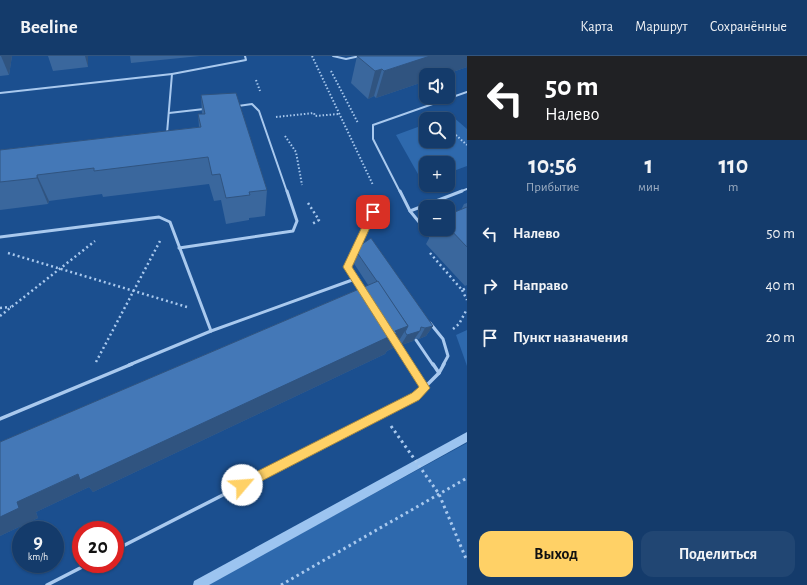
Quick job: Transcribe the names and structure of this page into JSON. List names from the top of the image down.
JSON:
{
  "page": {
    "header": "Beeline",
    "nav": ["Карта", "Маршрут", "Сохранённые"],
    "turn": ["50 m", "Налево"],
    "map_buttons": ["+", "−"],
    "eta": [
      "10:56",
      "Прибытие",
      "1",
      "мин",
      "110",
      "m"
    ],
    "list": [
      {
        "name": "Налево",
        "value": "50 m"
      },
      {
        "name": "Направо",
        "value": "40 m"
      },
      {
        "name": "Пункт назначения",
        "value": "20 m"
      }
    ],
    "speed": "9 km/h",
    "limit": "20",
    "buttons": ["Выход", "Поделиться"]
  }
}
